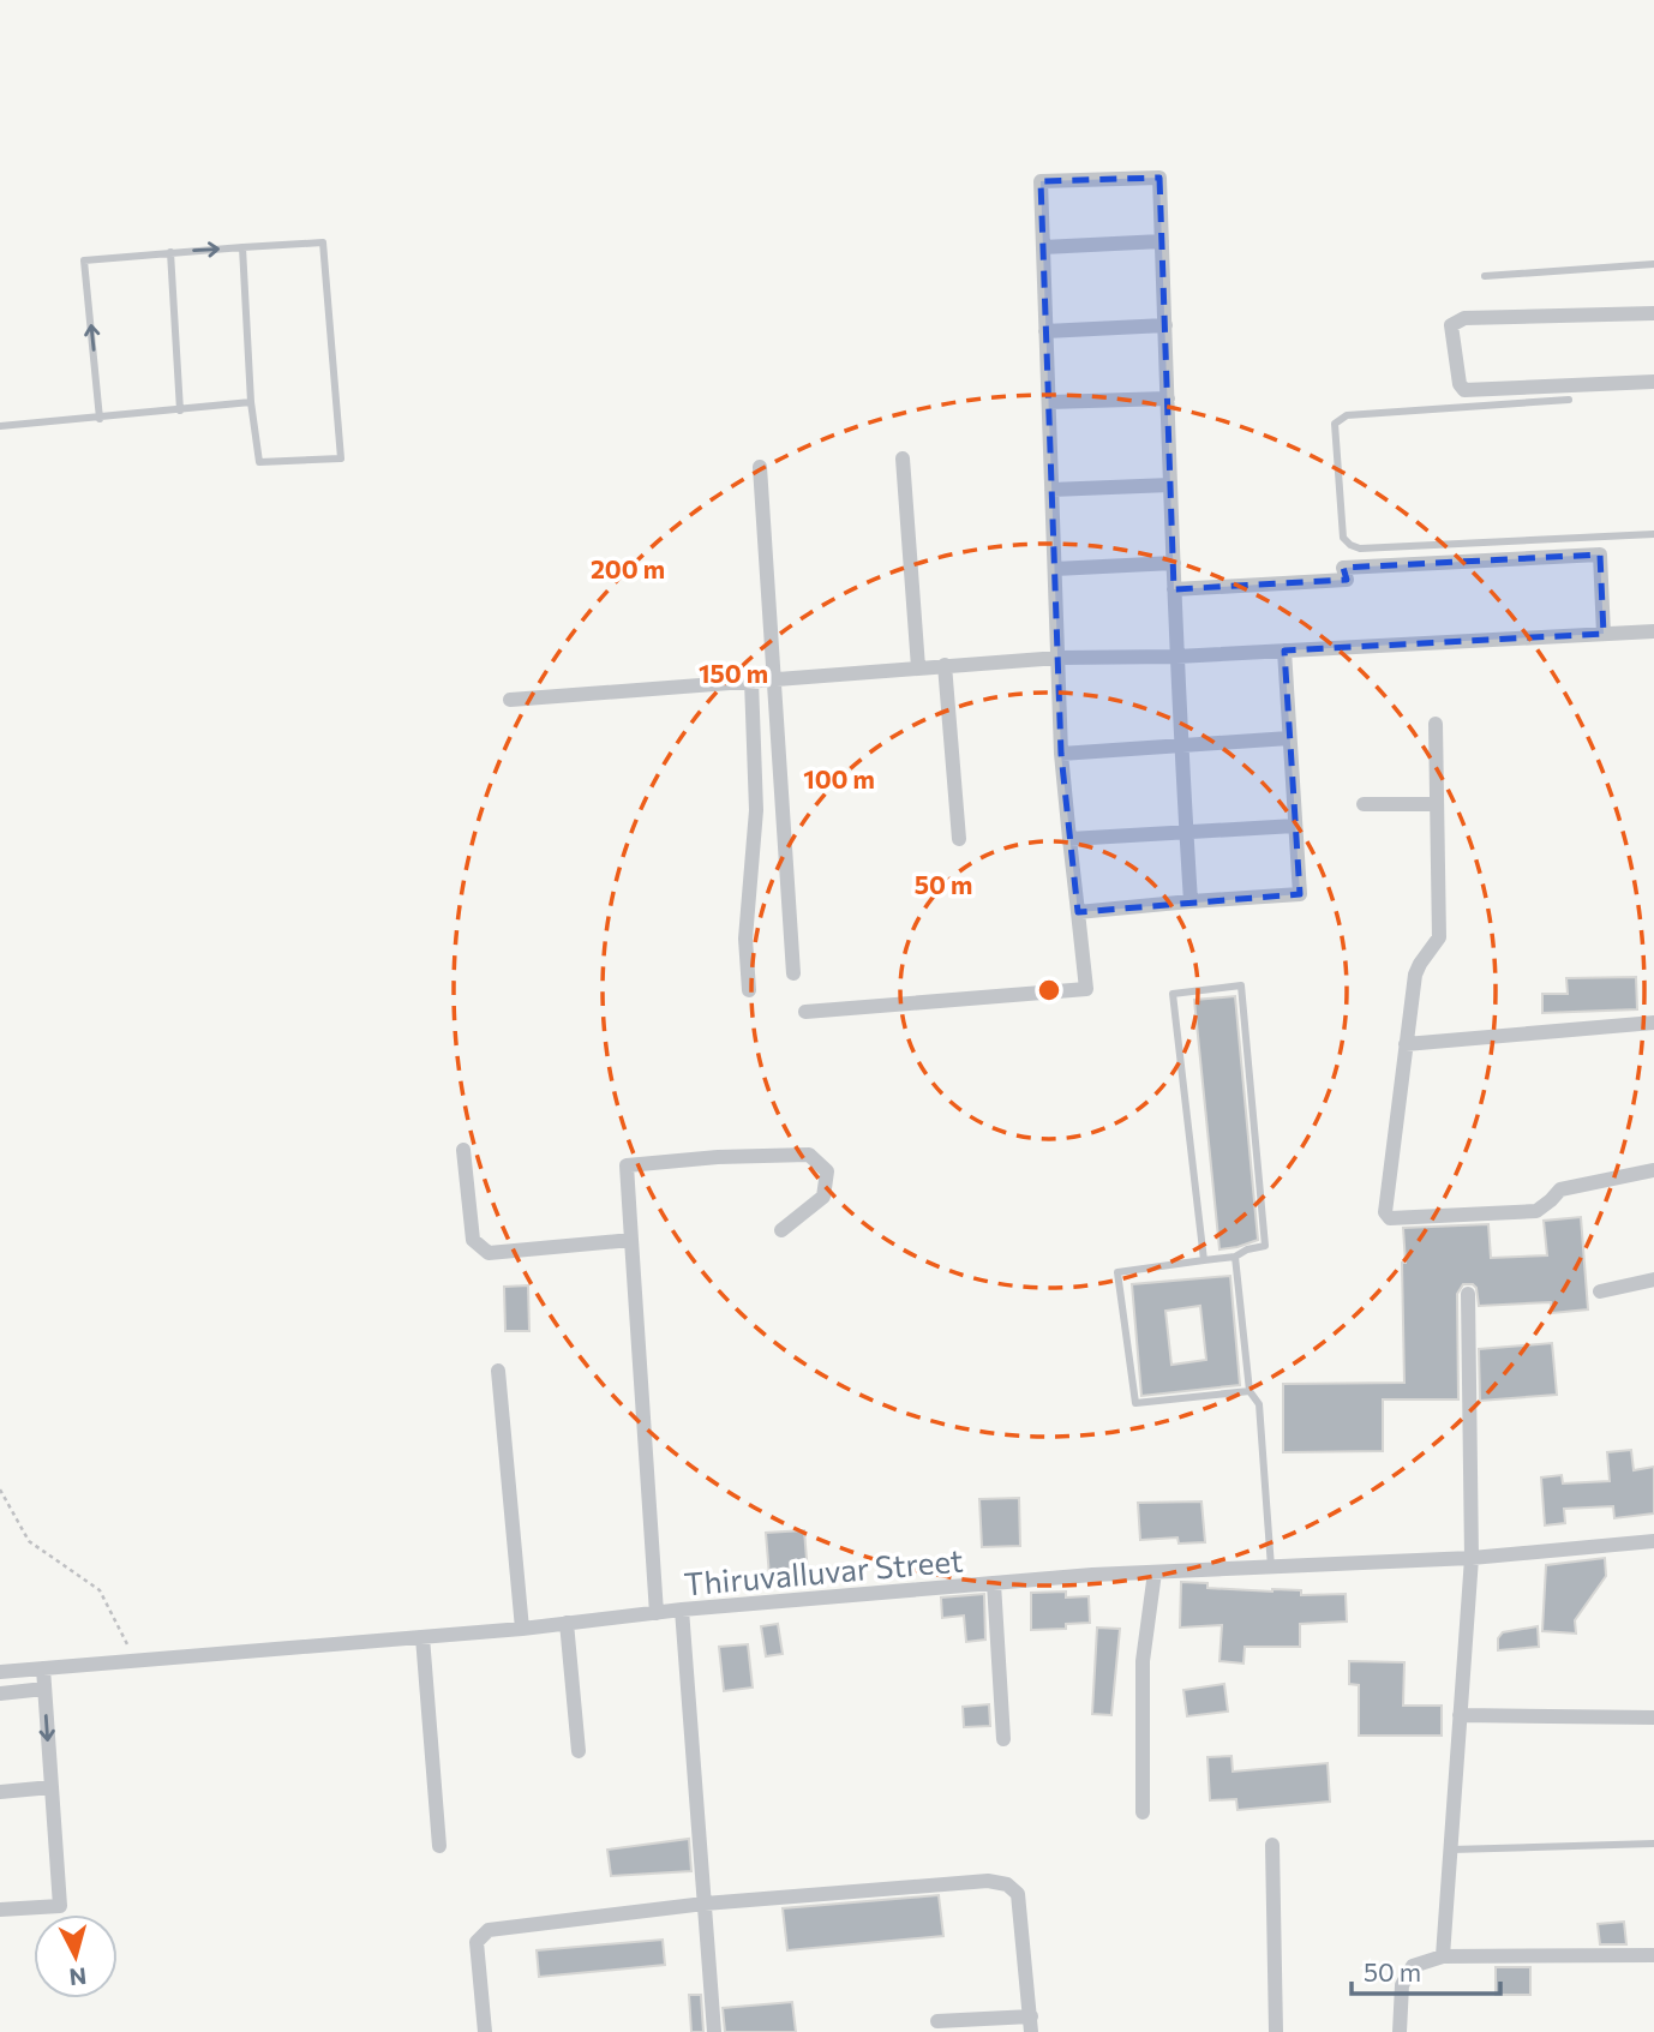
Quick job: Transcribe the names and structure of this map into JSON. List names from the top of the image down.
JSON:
{
  "streets": {
    "street": ["Thiruvalluvar Street"]
  },
  "scale_bar": "50 m",
  "north": "bottom",
  "rings": [
    "200 m",
    "150 m",
    "100 m",
    "50 m"
  ]
}
